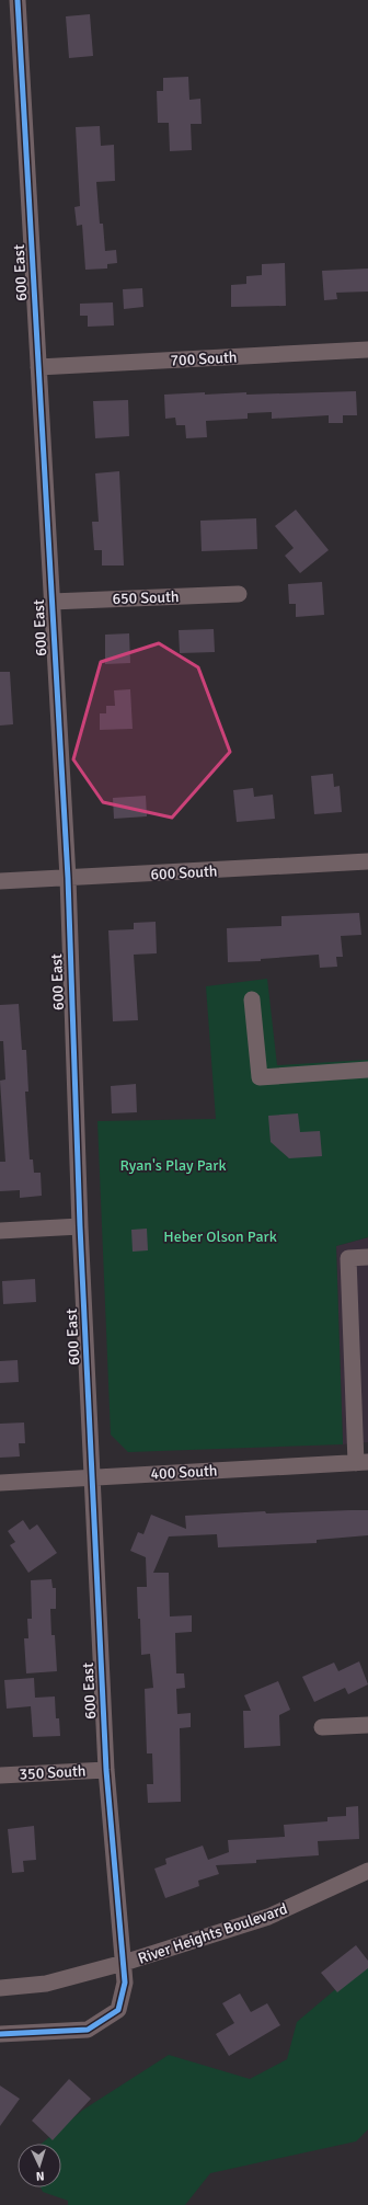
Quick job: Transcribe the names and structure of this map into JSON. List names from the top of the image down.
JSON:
{
  "streets": {
    "street": [
      "600 East",
      "700 South",
      "650 South",
      "600 South",
      "400 South",
      "350 South",
      "River Heights Boulevard"
    ]
  },
  "crossings": [
    ["600 East", "700 South"],
    ["600 East", "650 South"],
    ["600 East", "600 South"],
    ["600 East", "400 South"],
    ["600 East", "350 South"],
    ["600 East", "River Heights Boulevard"]
  ],
  "parks": ["Ryan's Play Park", "Heber Olson Park"],
  "north": "bottom"
}
